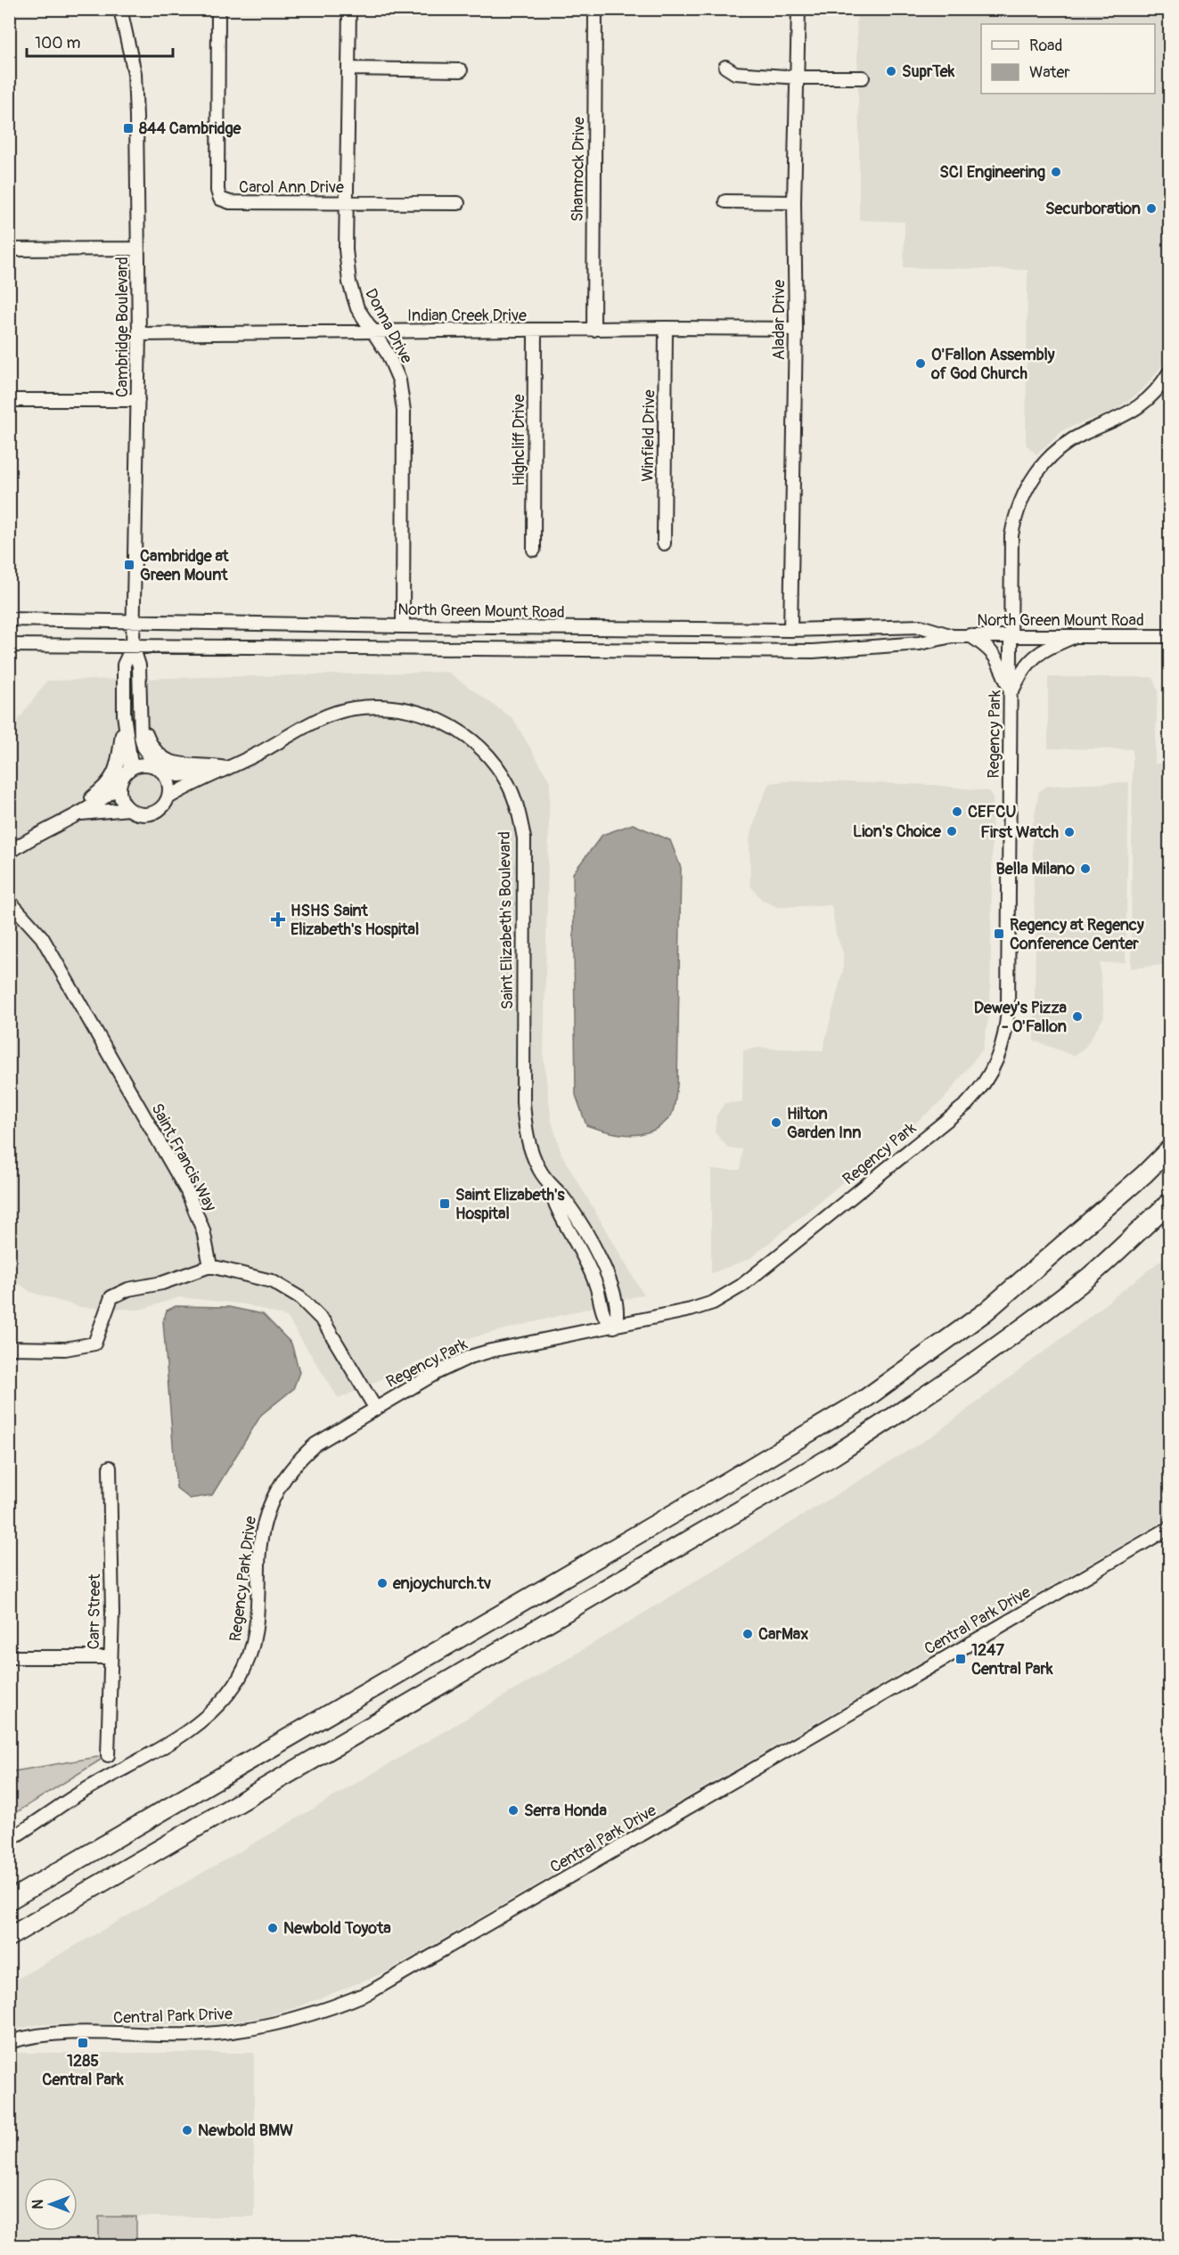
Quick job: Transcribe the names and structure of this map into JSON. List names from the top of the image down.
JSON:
{
  "streets": {
    "street": [
      "Shamrock Drive",
      "Carol Ann Drive",
      "Indian Creek Drive",
      "Aladar Drive",
      "Donna Drive",
      "Cambridge Boulevard",
      "Winfield Drive",
      "Highcliff Drive",
      "North Green Mount Road",
      "Regency Park",
      "Saint Elizabeth's Boulevard",
      "Saint Francis Way",
      "Regency Park Drive",
      "Carr Street",
      "Central Park Drive"
    ]
  },
  "crossings": [
    ["Shamrock Drive", "Indian Creek Drive"],
    ["Carol Ann Drive", "Donna Drive"],
    ["Indian Creek Drive", "Aladar Drive"],
    ["Indian Creek Drive", "Donna Drive"],
    ["Indian Creek Drive", "Cambridge Boulevard"],
    ["Indian Creek Drive", "Winfield Drive"],
    ["Indian Creek Drive", "Highcliff Drive"],
    ["Aladar Drive", "North Green Mount Road"],
    ["Donna Drive", "North Green Mount Road"],
    ["Cambridge Boulevard", "North Green Mount Road"],
    ["Cambridge Boulevard", "Saint Elizabeth's Boulevard"],
    ["North Green Mount Road", "Regency Park"],
    ["North Green Mount Road", "Saint Elizabeth's Boulevard"],
    ["Regency Park", "Saint Elizabeth's Boulevard"],
    ["Regency Park", "Regency Park Drive"]
  ],
  "places": {
    "other": [
      "SuprTek",
      "SCI Engineering",
      "Securboration",
      "O'Fallon Assembly of God Church",
      "CEFCU",
      "Lion's Choice",
      "First Watch",
      "Bella Milano",
      "Dewey's Pizza - O'Fallon",
      "Hilton Garden Inn",
      "enjoychurch.tv",
      "CarMax",
      "Serra Honda",
      "Newbold Toyota",
      "Newbold BMW"
    ],
    "transit": [
      "844 Cambridge",
      "Cambridge at Green Mount",
      "Regency at Regency Conference Center",
      "Saint Elizabeth's Hospital",
      "1247 Central Park",
      "1285 Central Park"
    ],
    "health": ["HSHS Saint Elizabeth's Hospital"]
  },
  "legend": ["Road", "Water"],
  "scale_bar": "100 m",
  "north": "left"
}
